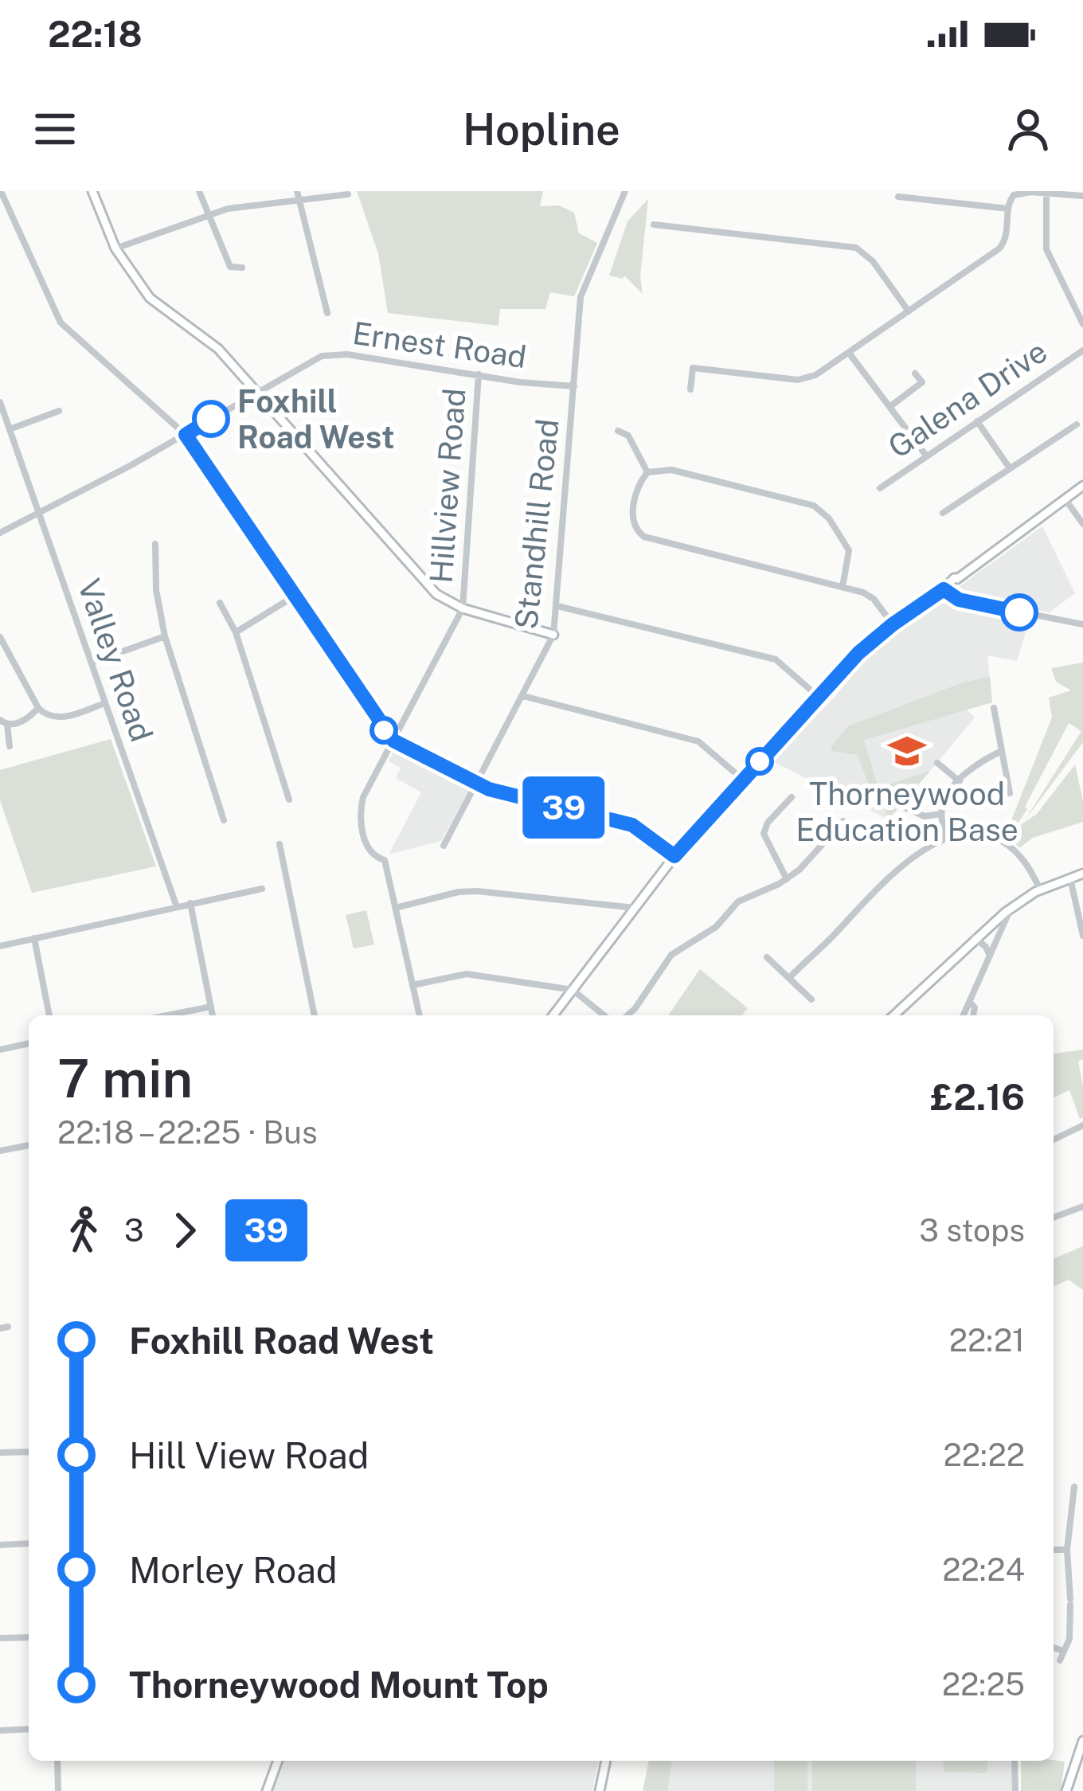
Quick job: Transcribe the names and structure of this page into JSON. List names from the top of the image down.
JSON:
{
  "streets": {
    "street": [
      "Ernest Road",
      "Galena Drive",
      "Hillview Road",
      "Standhill Road",
      "Valley Road"
    ]
  },
  "crossings": [
    ["Ernest Road", "Hillview Road"],
    ["Ernest Road", "Standhill Road"],
    ["Ernest Road", "Valley Road"]
  ],
  "places": {
    "other": ["Foxhill Road West"],
    "school or university": ["Thorneywood Education Base"]
  },
  "lines": ["bus line 39"],
  "page": {
    "status": "22:18",
    "header": "Hopline",
    "on_map": "39",
    "heading": ["7 min", "22:18 – 22:25 · Bus", "£2.16"],
    "legs": ["3", "39", "3 stops"],
    "list": [
      {
        "name": "Foxhill Road West",
        "value": "22:21"
      },
      {
        "name": "Hill View Road",
        "value": "22:22"
      },
      {
        "name": "Morley Road",
        "value": "22:24"
      },
      {
        "name": "Thorneywood Mount Top",
        "value": "22:25"
      }
    ]
  }
}
